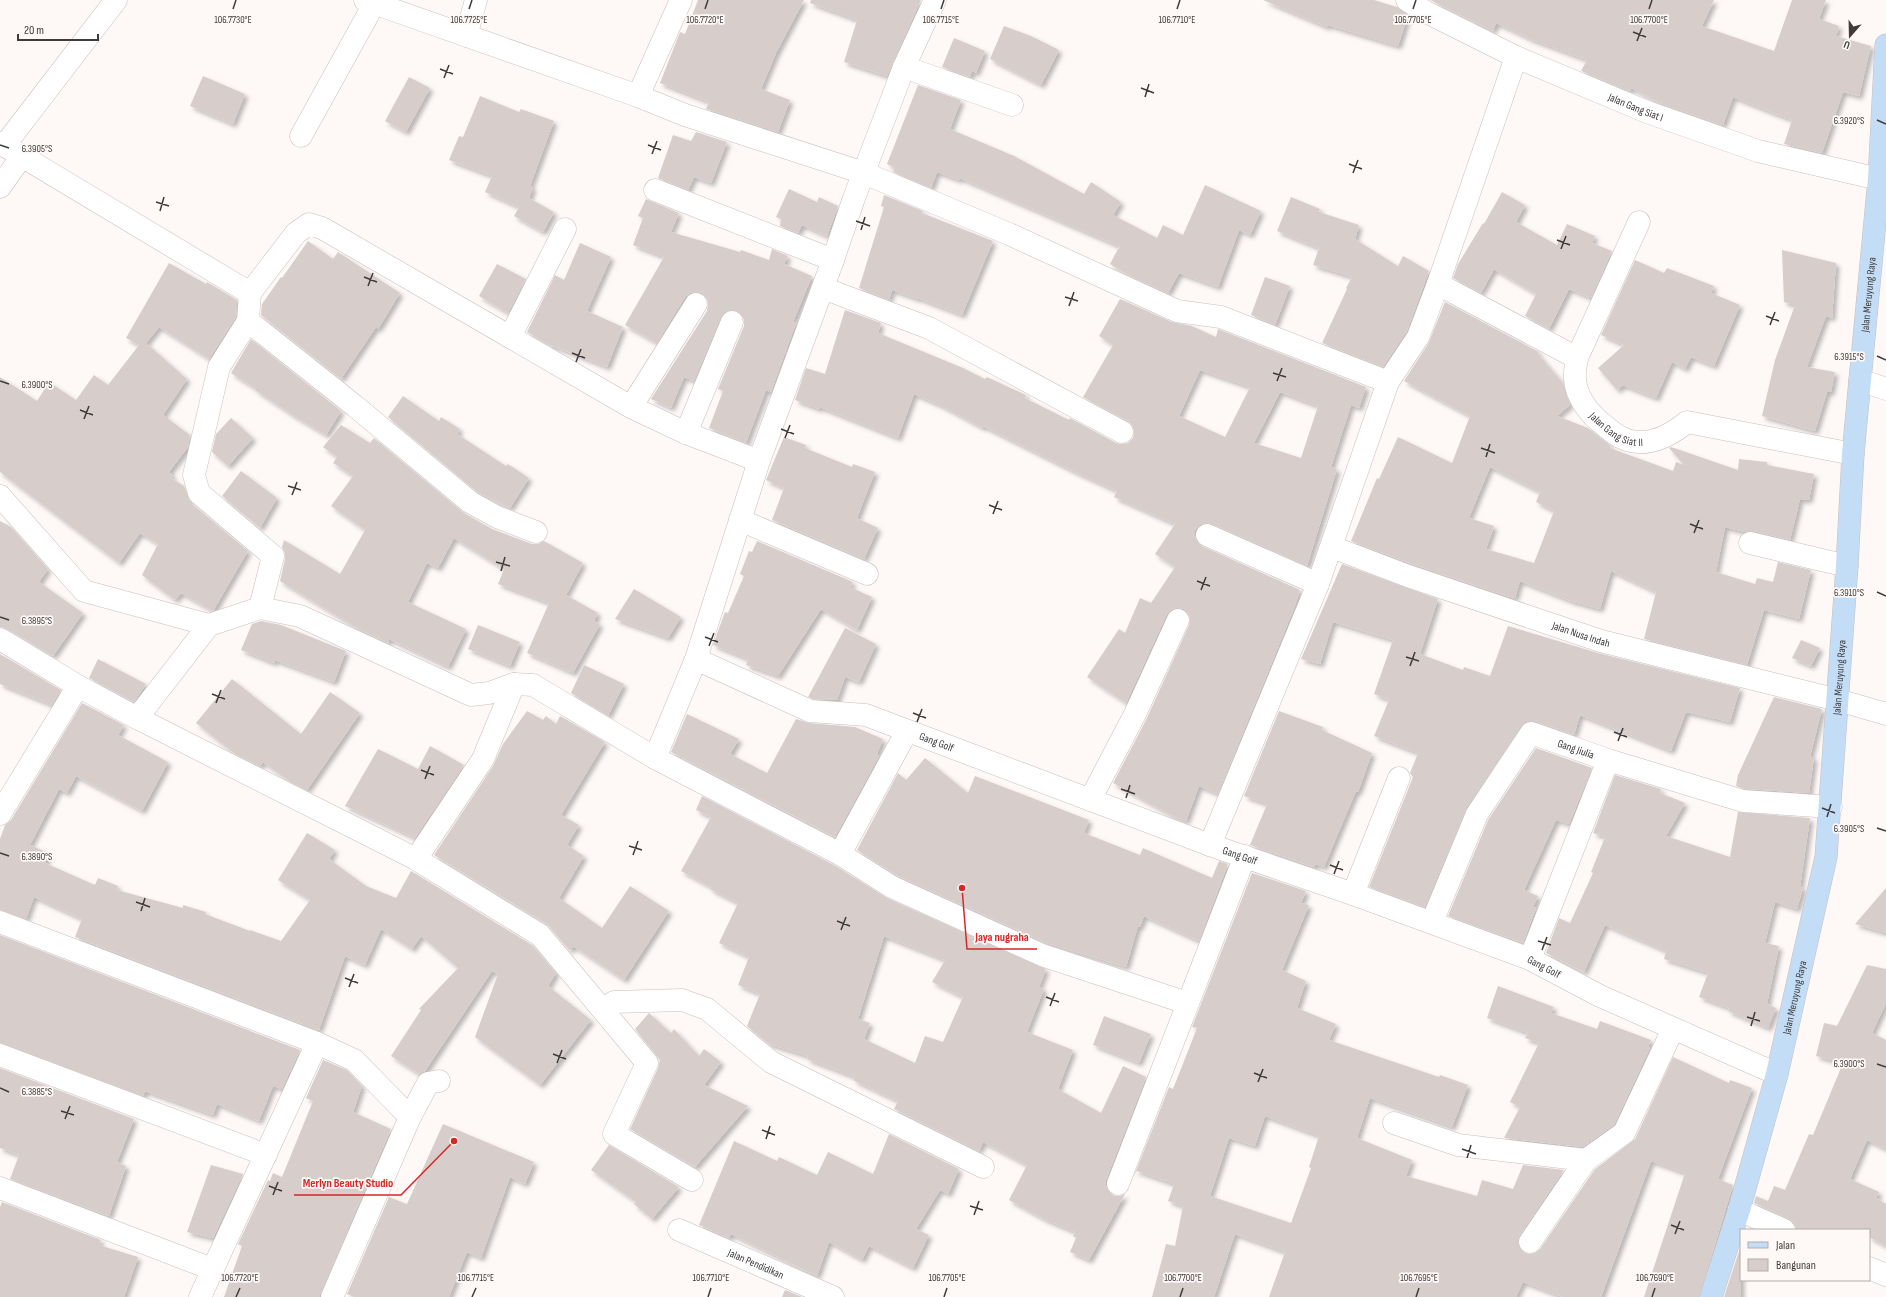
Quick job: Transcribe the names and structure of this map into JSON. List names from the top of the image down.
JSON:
{
  "streets": {
    "main road": ["Jalan Meruyung Raya"],
    "street": [
      "Jalan Gang Siat I",
      "Jalan Gang Siat II",
      "Jalan Nusa Indah",
      "Gang Golf",
      "Gang Jiulia",
      "Jalan Pendidikan"
    ]
  },
  "crossings": [
    ["Jalan Gang Siat I", "Jalan Meruyung Raya"],
    ["Jalan Meruyung Raya", "Jalan Gang Siat II"],
    ["Jalan Meruyung Raya", "Jalan Nusa Indah"],
    ["Jalan Meruyung Raya", "Gang Golf"],
    ["Jalan Meruyung Raya", "Gang Jiulia"],
    ["Gang Golf", "Gang Jiulia"]
  ],
  "places": ["Jaya nugraha", "Merlyn Beauty Studio"],
  "legend": ["Jalan", "Bangunan"],
  "scale_bar": "20 m",
  "north": "bottom",
  "coordinates": [
    "106.7725°E",
    "106.7720°E",
    "106.7715°E",
    "106.7710°E",
    "106.7705°E",
    "106.7700°E",
    "106.7730°E",
    "6.3920°S",
    "6.3905°S",
    "6.3915°S",
    "6.3900°S",
    "6.3910°S",
    "6.3895°S",
    "6.3890°S",
    "6.3885°S",
    "106.7695°E",
    "106.7690°E"
  ]
}
